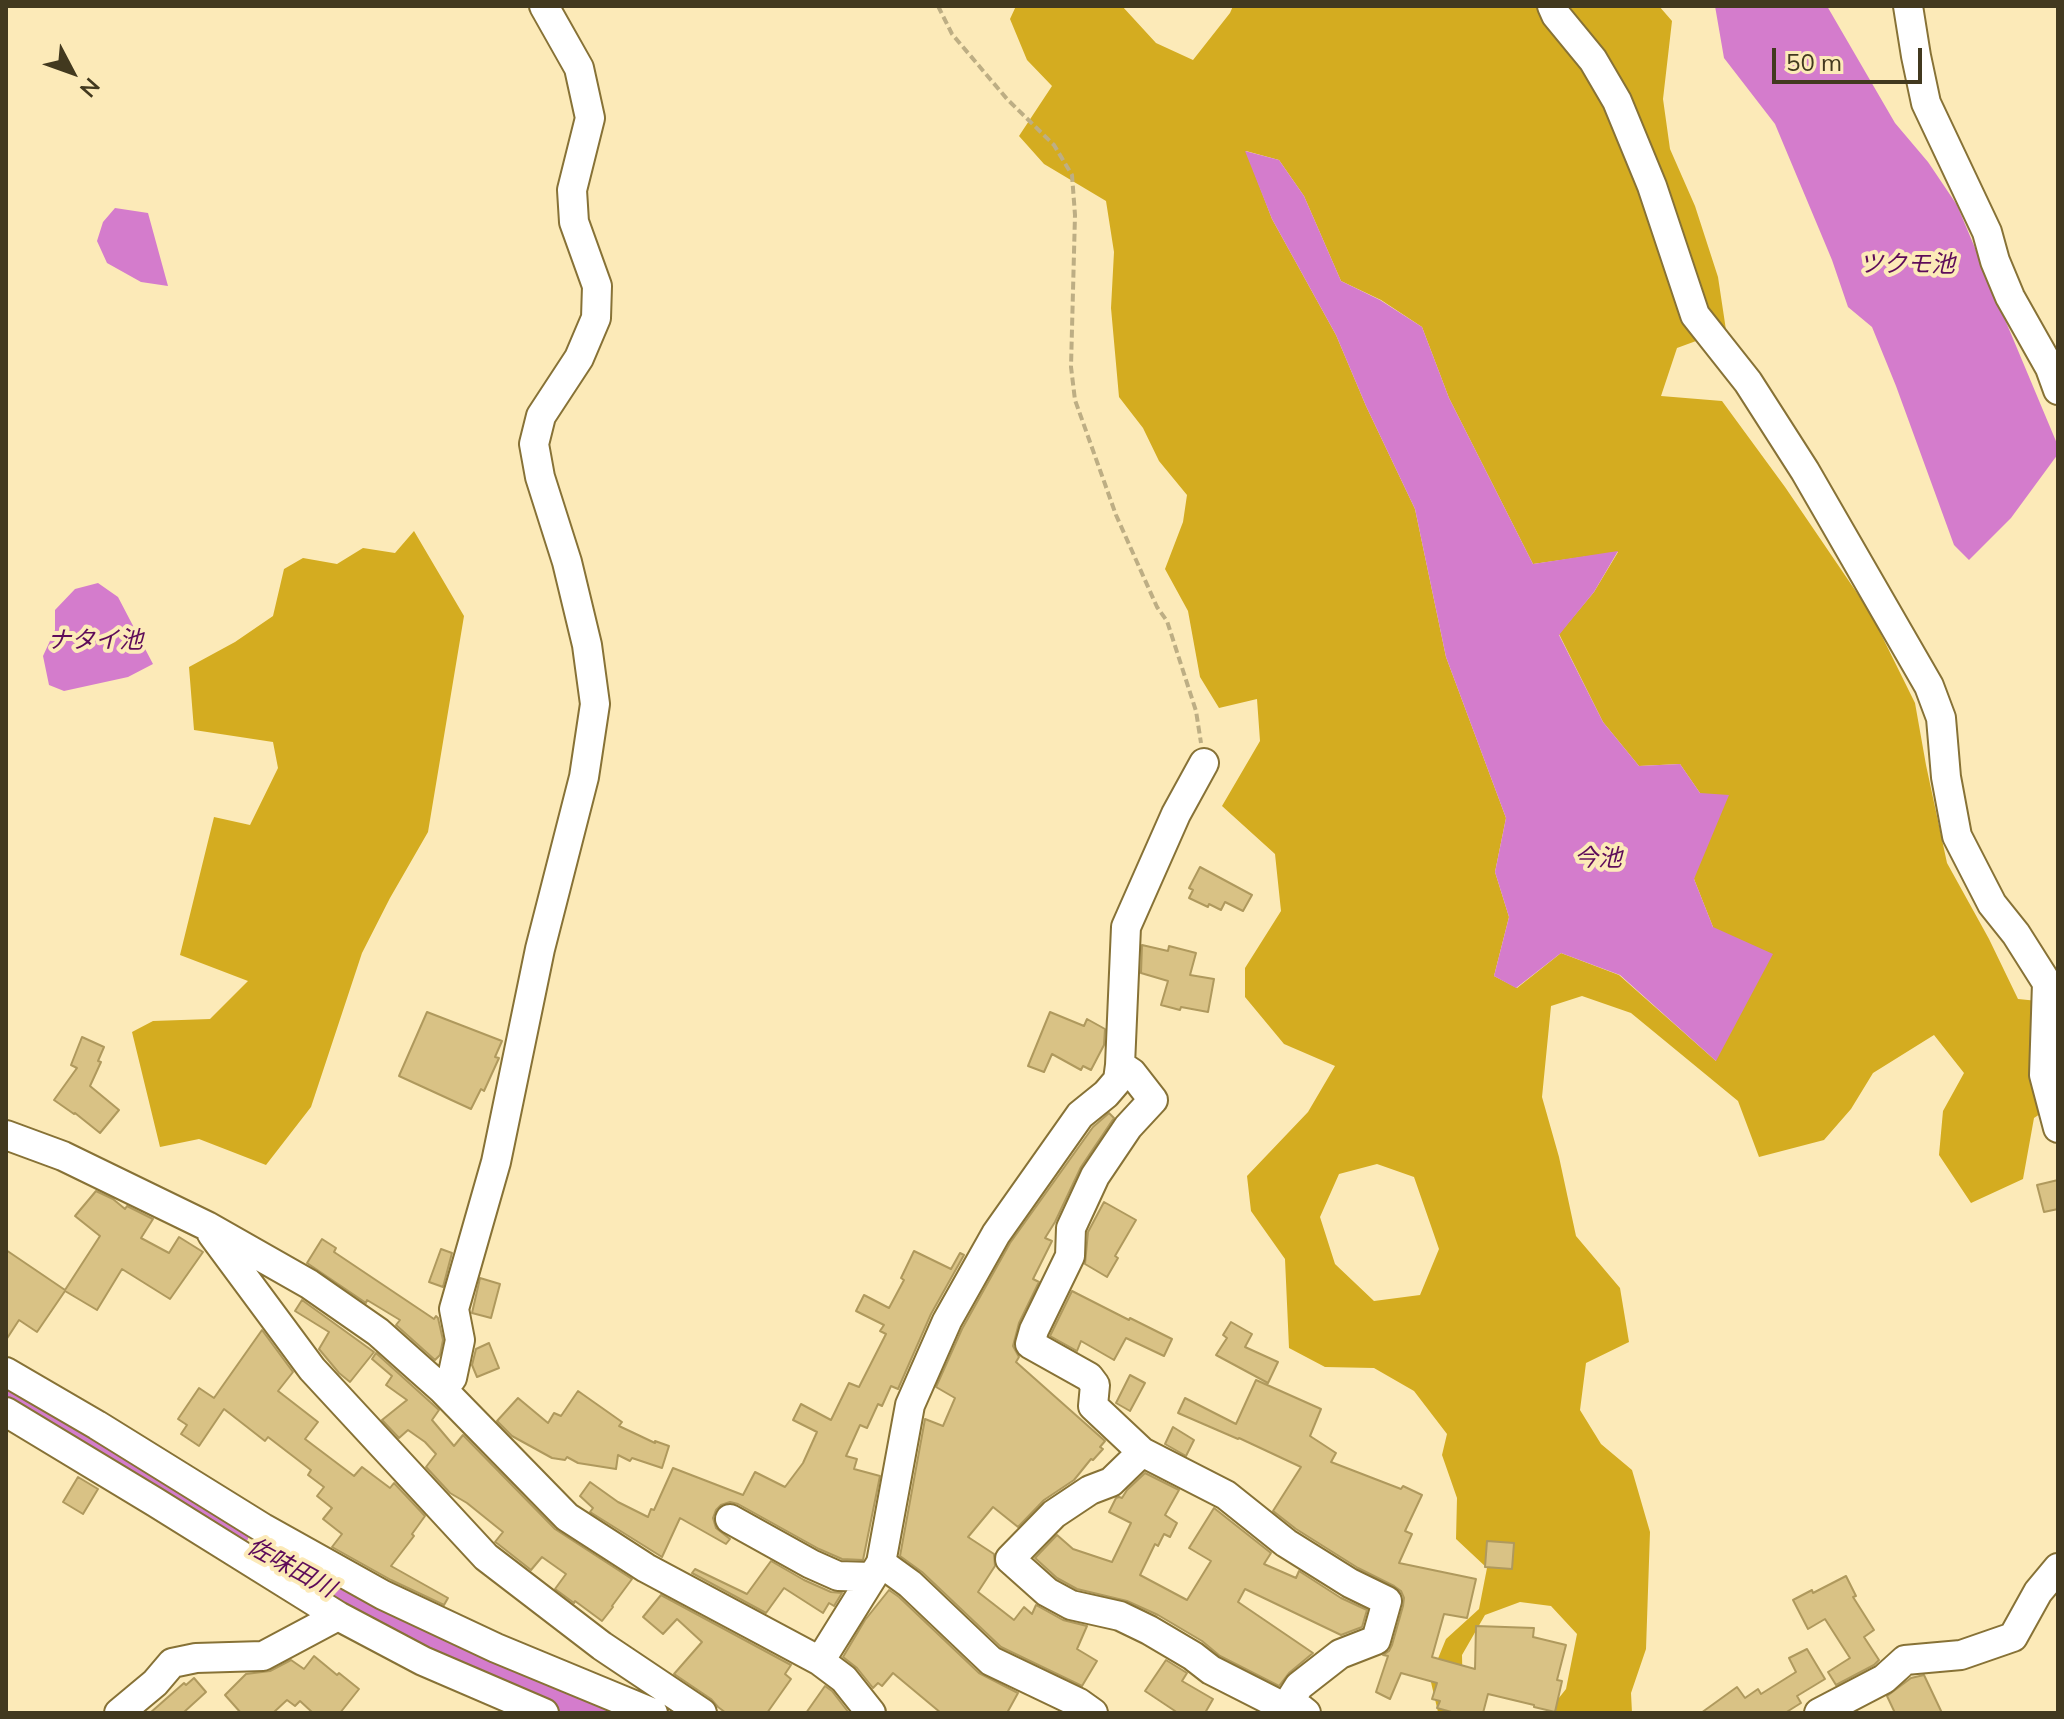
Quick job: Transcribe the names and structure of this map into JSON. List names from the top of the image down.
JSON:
{
  "water": [
    "ツクモ池",
    "ナタイ池",
    "今池",
    "佐味田川"
  ],
  "scale_bar": "50 m",
  "north": "bottom right"
}
